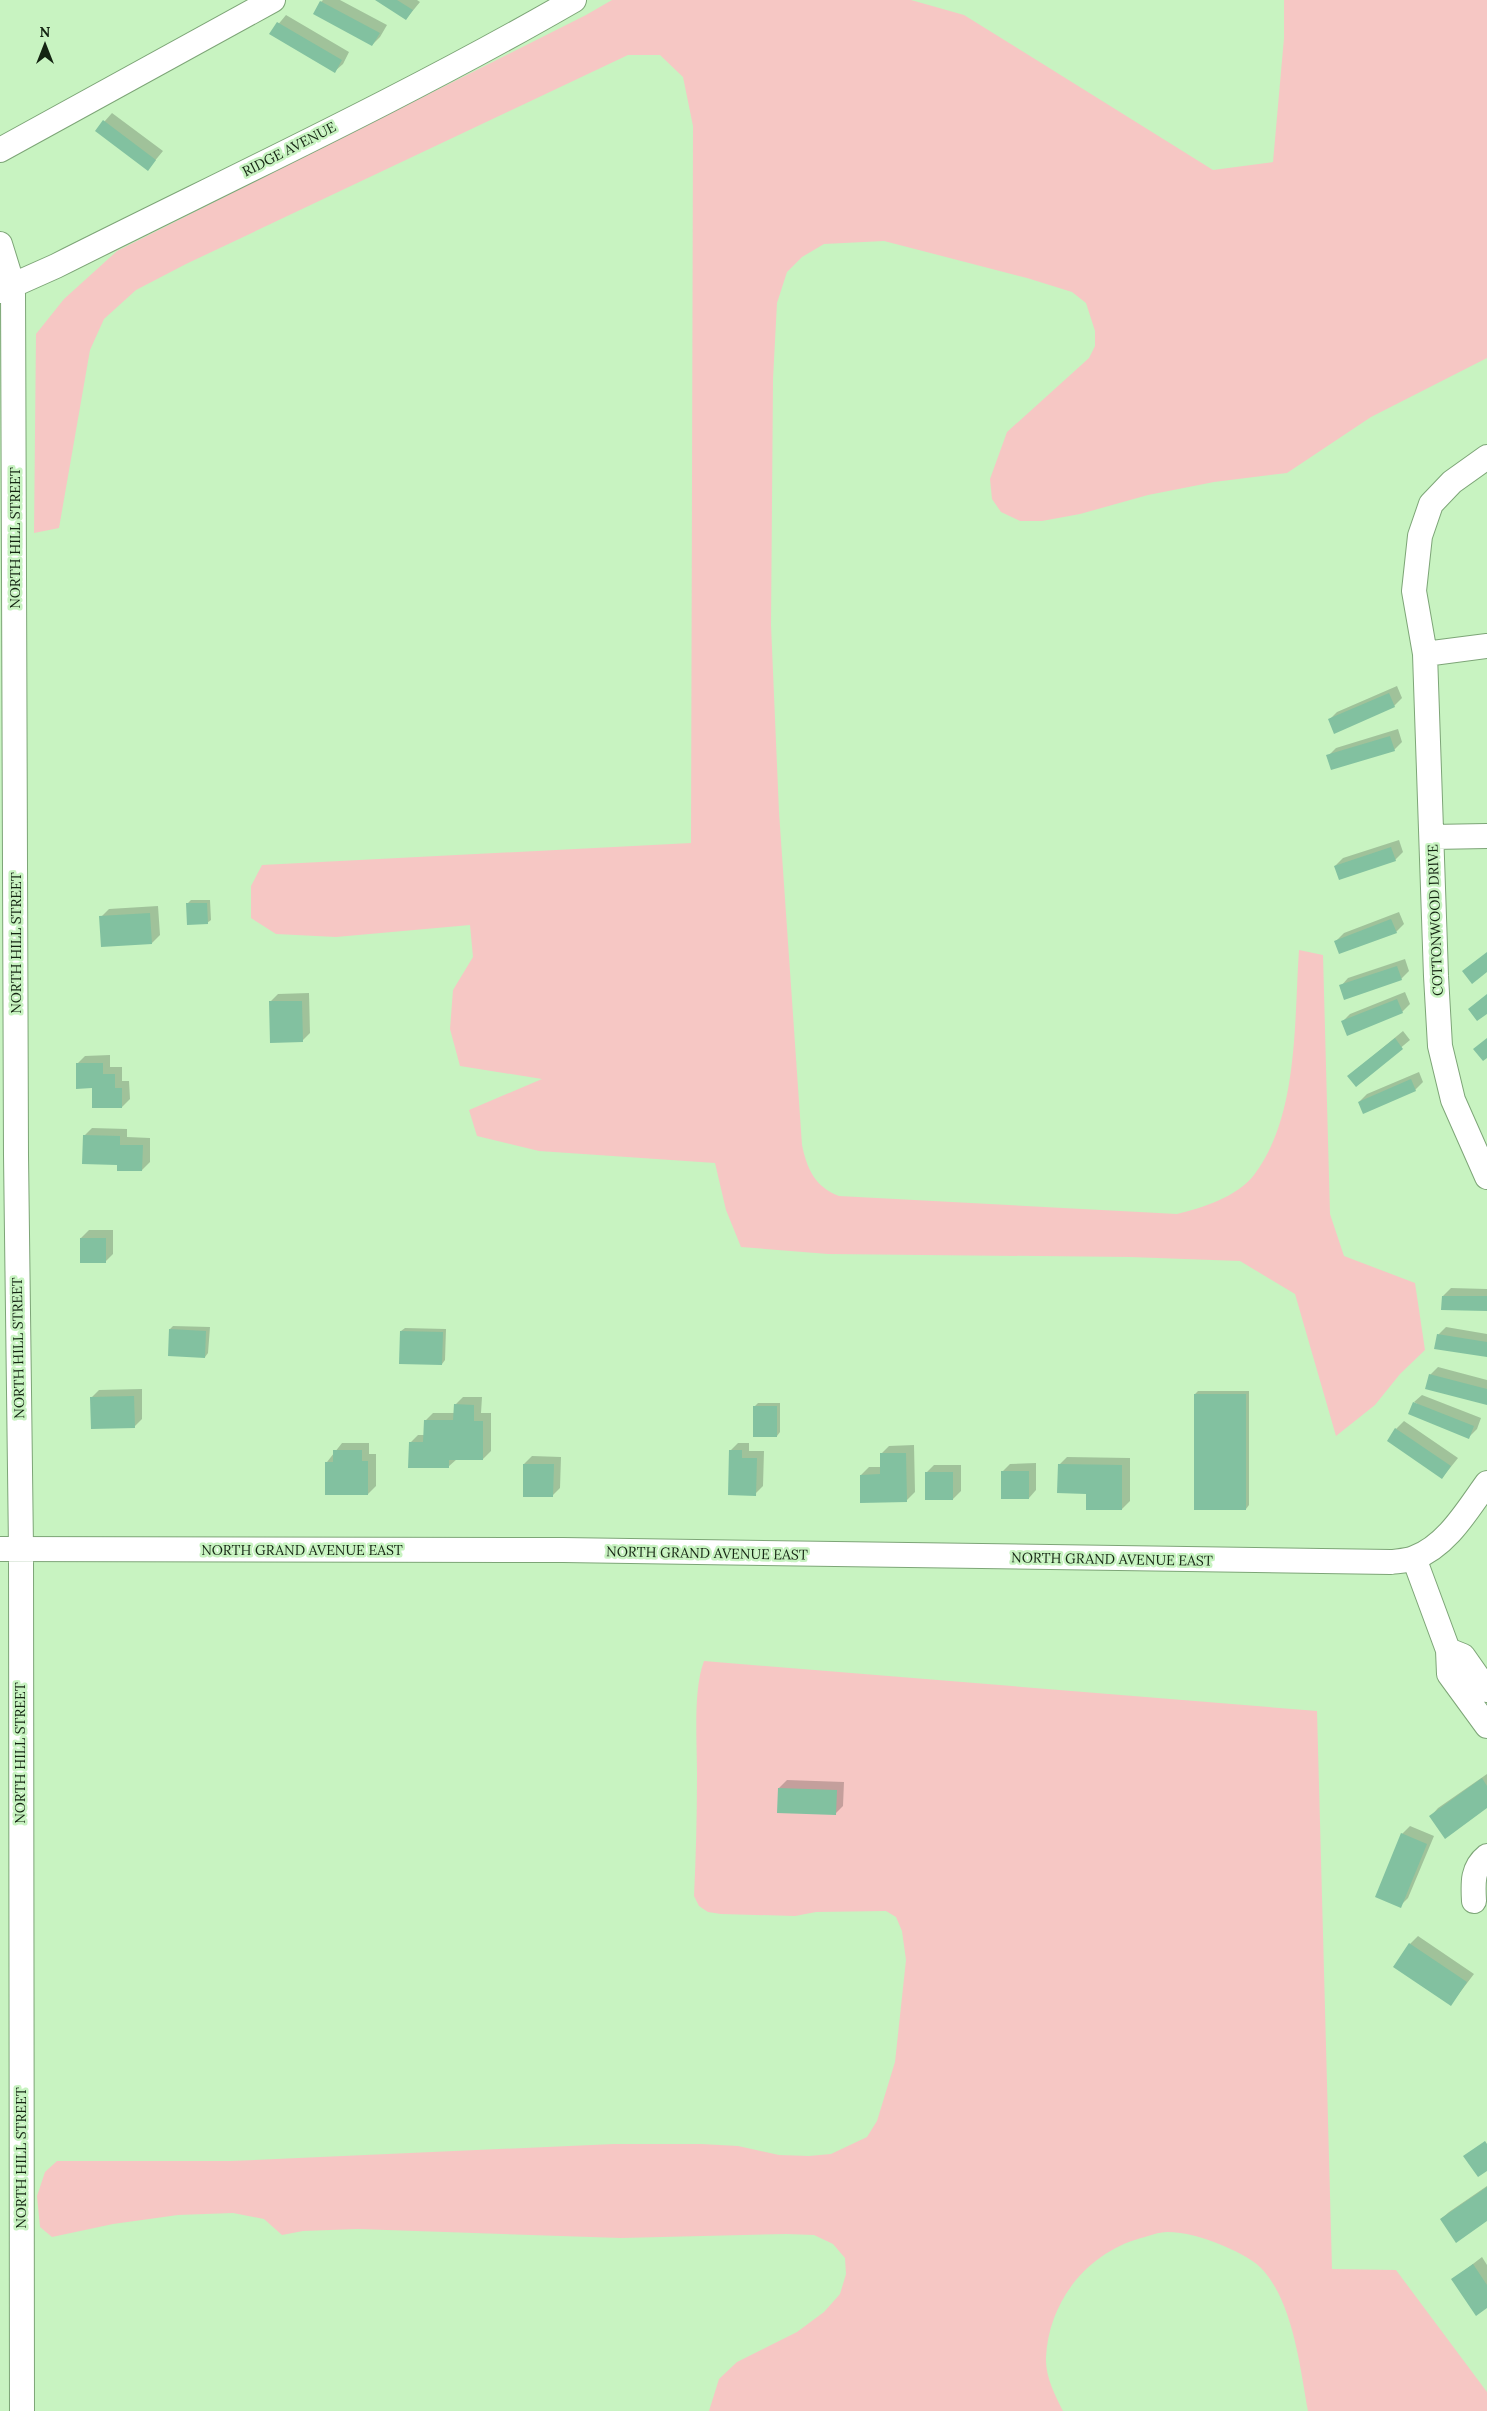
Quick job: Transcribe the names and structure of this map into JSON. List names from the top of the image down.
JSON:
{
  "streets": {
    "street": [
      "RIDGE AVENUE",
      "NORTH HILL STREET",
      "COTTONWOOD DRIVE",
      "NORTH GRAND AVENUE EAST"
    ]
  },
  "crossings": [
    ["RIDGE AVENUE", "NORTH HILL STREET"],
    ["NORTH HILL STREET", "NORTH GRAND AVENUE EAST"]
  ],
  "north": "top"
}
